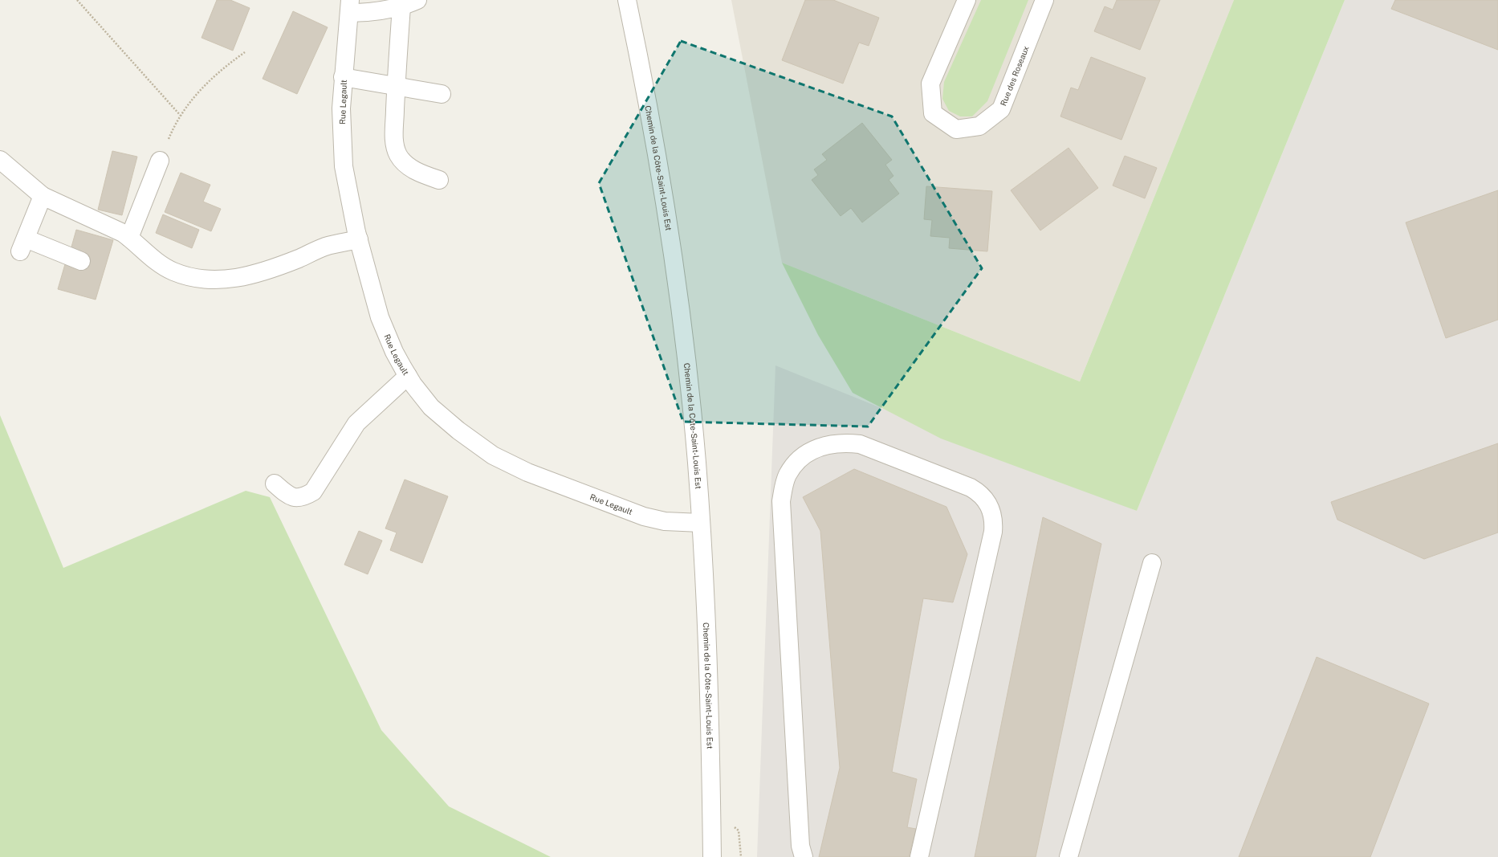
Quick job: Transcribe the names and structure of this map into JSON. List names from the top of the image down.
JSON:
{
  "streets": {
    "street": ["Rue des Roseaux", "Rue Legault", "Chemin de la Côte-Saint-Louis Est"]
  },
  "crossings": [
    ["Rue Legault", "Chemin de la Côte-Saint-Louis Est"]
  ]
}
